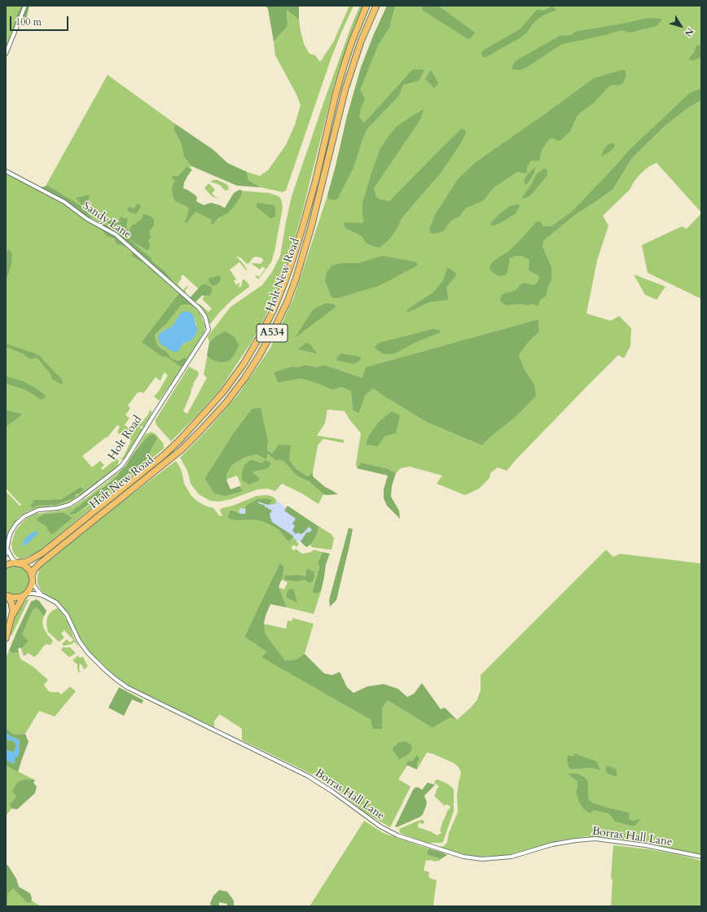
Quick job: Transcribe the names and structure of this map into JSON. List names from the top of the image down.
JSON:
{
  "streets": {
    "highway": ["Holt New Road", "A534"],
    "street": ["Sandy Lane", "Holt Road", "Borras Hall Lane"]
  },
  "crossings": [
    ["Sandy Lane", "Holt Road"],
    ["Holt New Road", "Borras Hall Lane"]
  ],
  "scale_bar": "100 m",
  "north": "bottom right"
}
